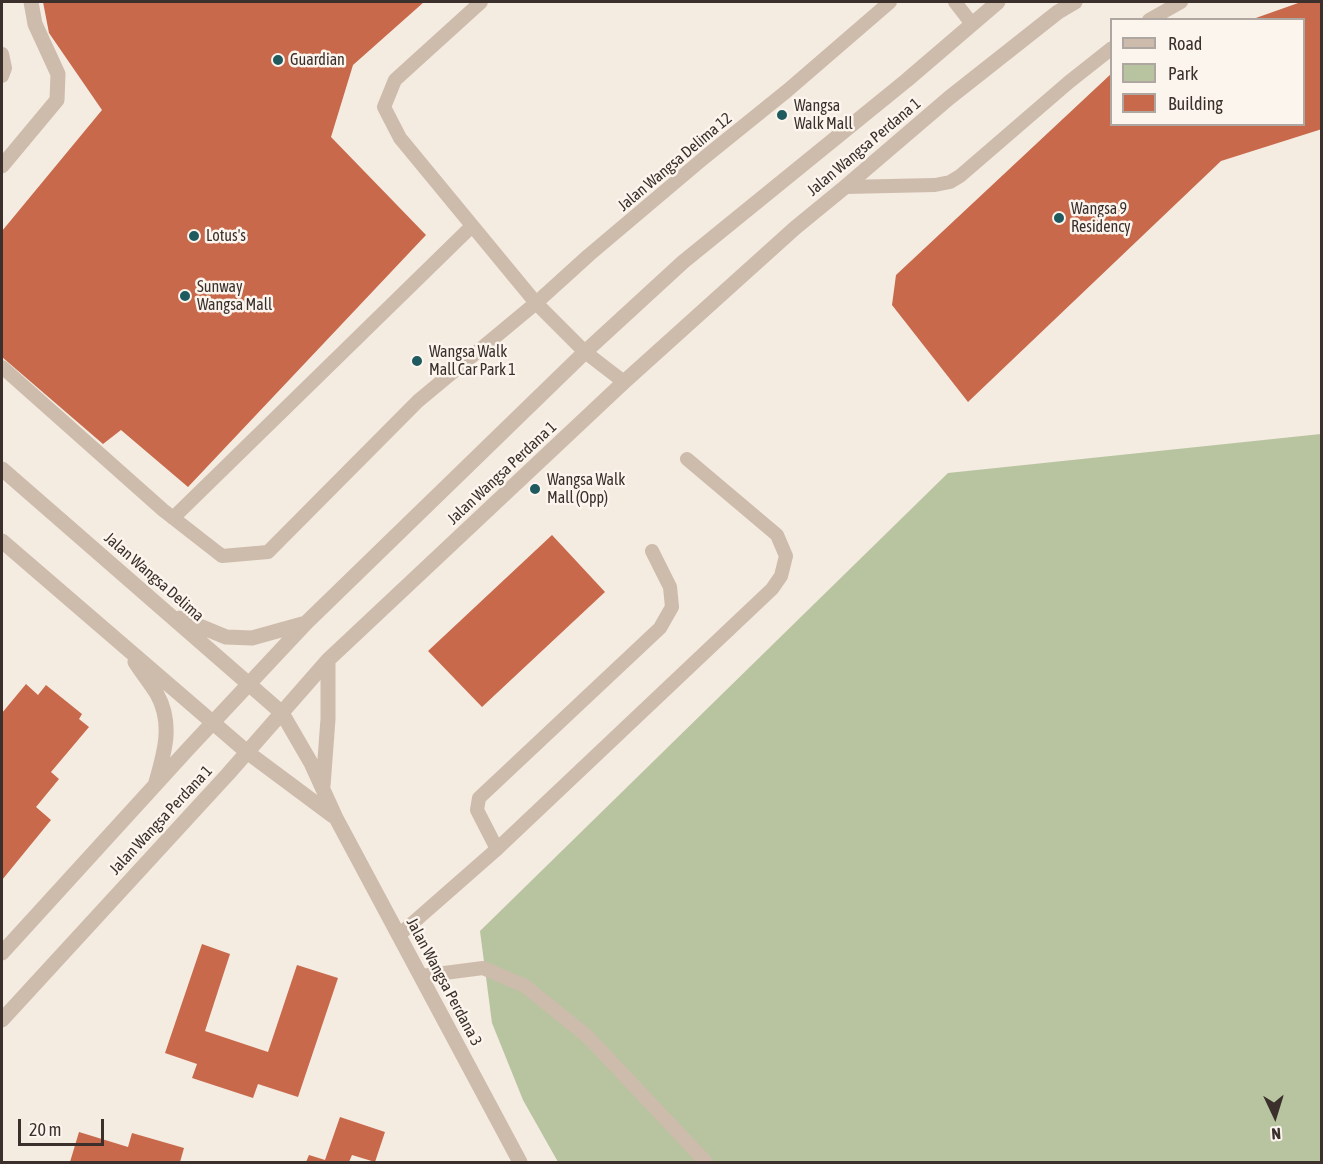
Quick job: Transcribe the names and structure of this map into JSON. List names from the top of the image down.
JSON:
{
  "streets": {
    "street": ["Jalan Wangsa Perdana 1", "Jalan Wangsa Delima", "Jalan Wangsa Perdana 3"],
    "lane": ["Jalan Wangsa Delima 12"]
  },
  "crossings": [
    ["Jalan Wangsa Perdana 1", "Jalan Wangsa Delima"],
    ["Jalan Wangsa Perdana 1", "Jalan Wangsa Perdana 3"],
    ["Jalan Wangsa Delima", "Jalan Wangsa Perdana 3"]
  ],
  "places": [
    "Guardian",
    "Wangsa Walk Mall",
    "Wangsa 9 Residency",
    "Lotus's",
    "Sunway Wangsa Mall",
    "Wangsa Walk Mall Car Park 1",
    "Wangsa Walk Mall (Opp)"
  ],
  "legend": ["Road", "Park", "Building"],
  "scale_bar": "20 m",
  "north": "bottom"
}
